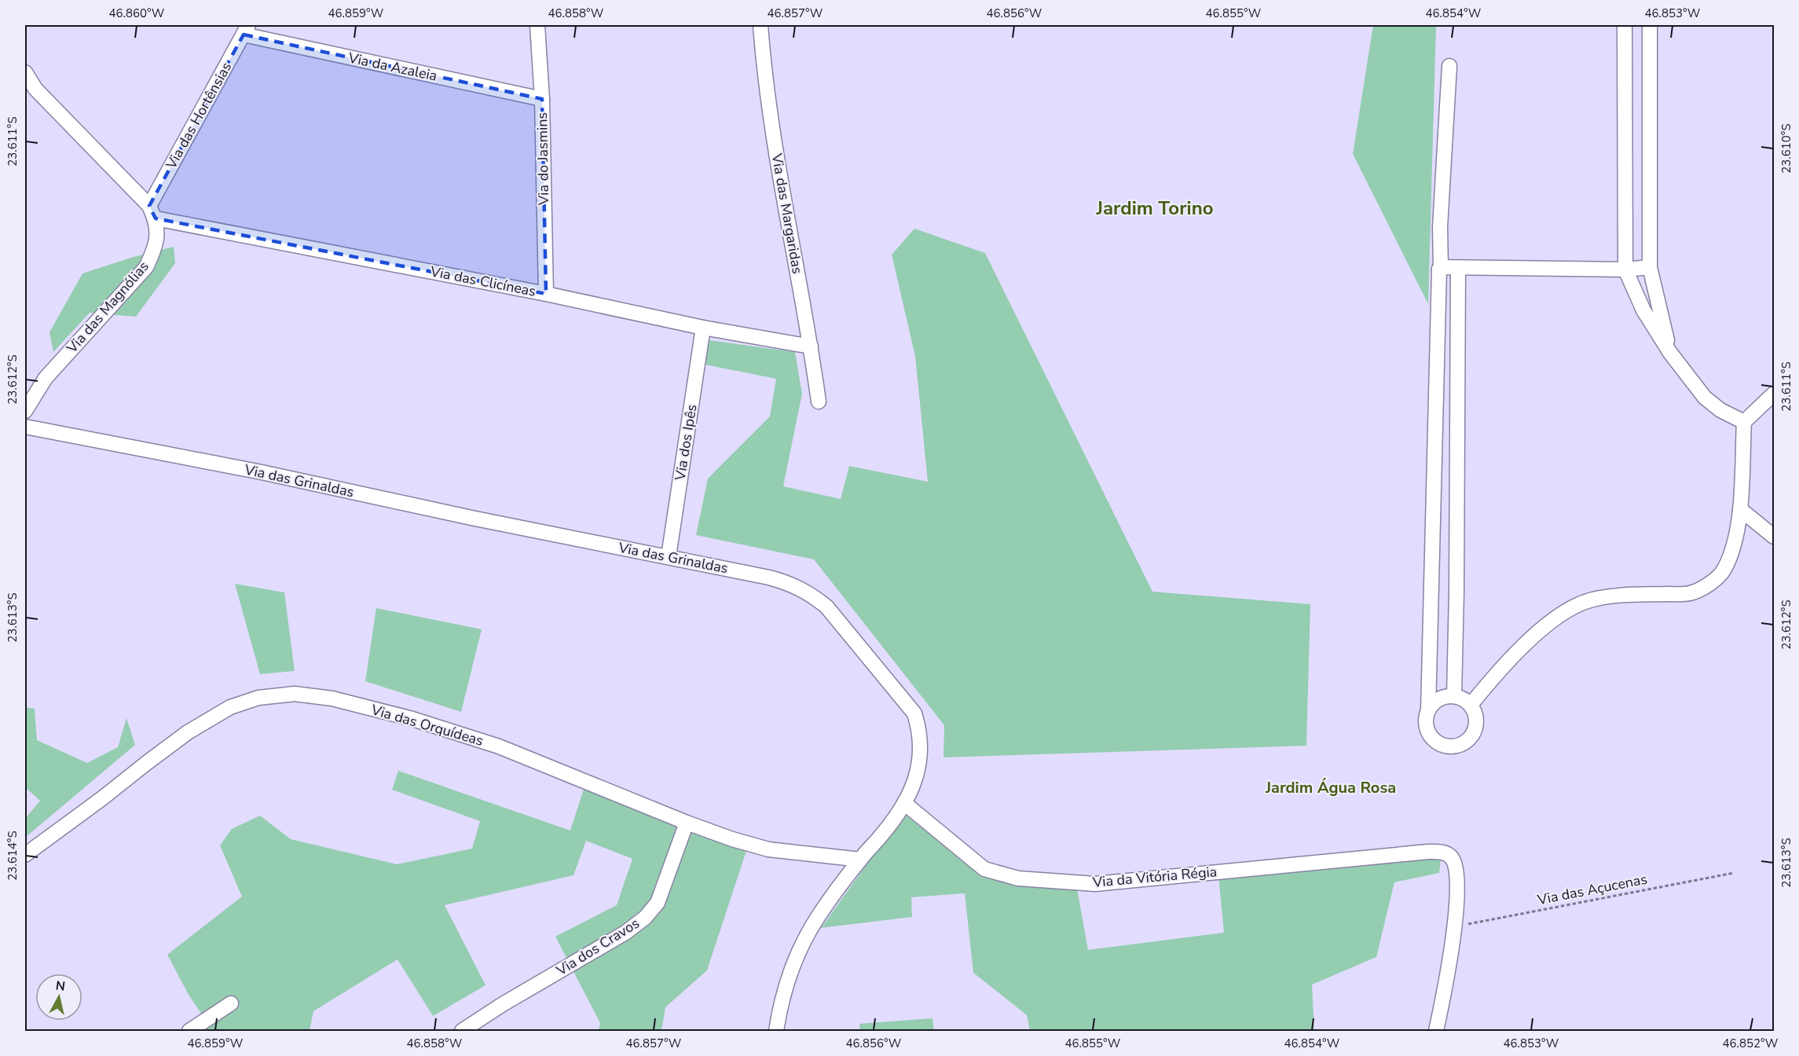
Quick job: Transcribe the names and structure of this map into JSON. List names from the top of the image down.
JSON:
{
  "streets": {
    "street": [
      "Via da Azaleia",
      "Via das Hortênsias",
      "Via do Jasmins",
      "Via das Margaridas",
      "Via das Clicíneas",
      "Via das Magnólias",
      "Via dos Ipês",
      "Via das Grinaldas",
      "Via das Orquídeas",
      "Via da Vitória Régia",
      "Via dos Cravos"
    ],
    "path": ["Via das Açucenas"]
  },
  "crossings": [
    ["Via da Azaleia", "Via das Hortênsias"],
    ["Via da Azaleia", "Via do Jasmins"],
    ["Via das Hortênsias", "Via das Clicíneas"],
    ["Via das Hortênsias", "Via das Magnólias"],
    ["Via do Jasmins", "Via das Clicíneas"],
    ["Via das Margaridas", "Via das Clicíneas"],
    ["Via das Clicíneas", "Via das Magnólias"],
    ["Via das Clicíneas", "Via dos Ipês"],
    ["Via dos Ipês", "Via das Grinaldas"],
    ["Via das Grinaldas", "Via das Orquídeas"],
    ["Via das Grinaldas", "Via da Vitória Régia"],
    ["Via das Orquídeas", "Via dos Cravos"],
    ["Via da Vitória Régia", "Via das Açucenas"]
  ],
  "districts": ["Jardim Torino", "Jardim Água Rosa"],
  "north": "top",
  "coordinates": [
    "46.860°W",
    "46.859°W",
    "46.858°W",
    "46.857°W",
    "46.856°W",
    "46.855°W",
    "46.854°W",
    "46.853°W",
    "23.611°S",
    "23.610°S",
    "23.612°S",
    "23.613°S",
    "23.614°S",
    "46.852°W"
  ]
}
